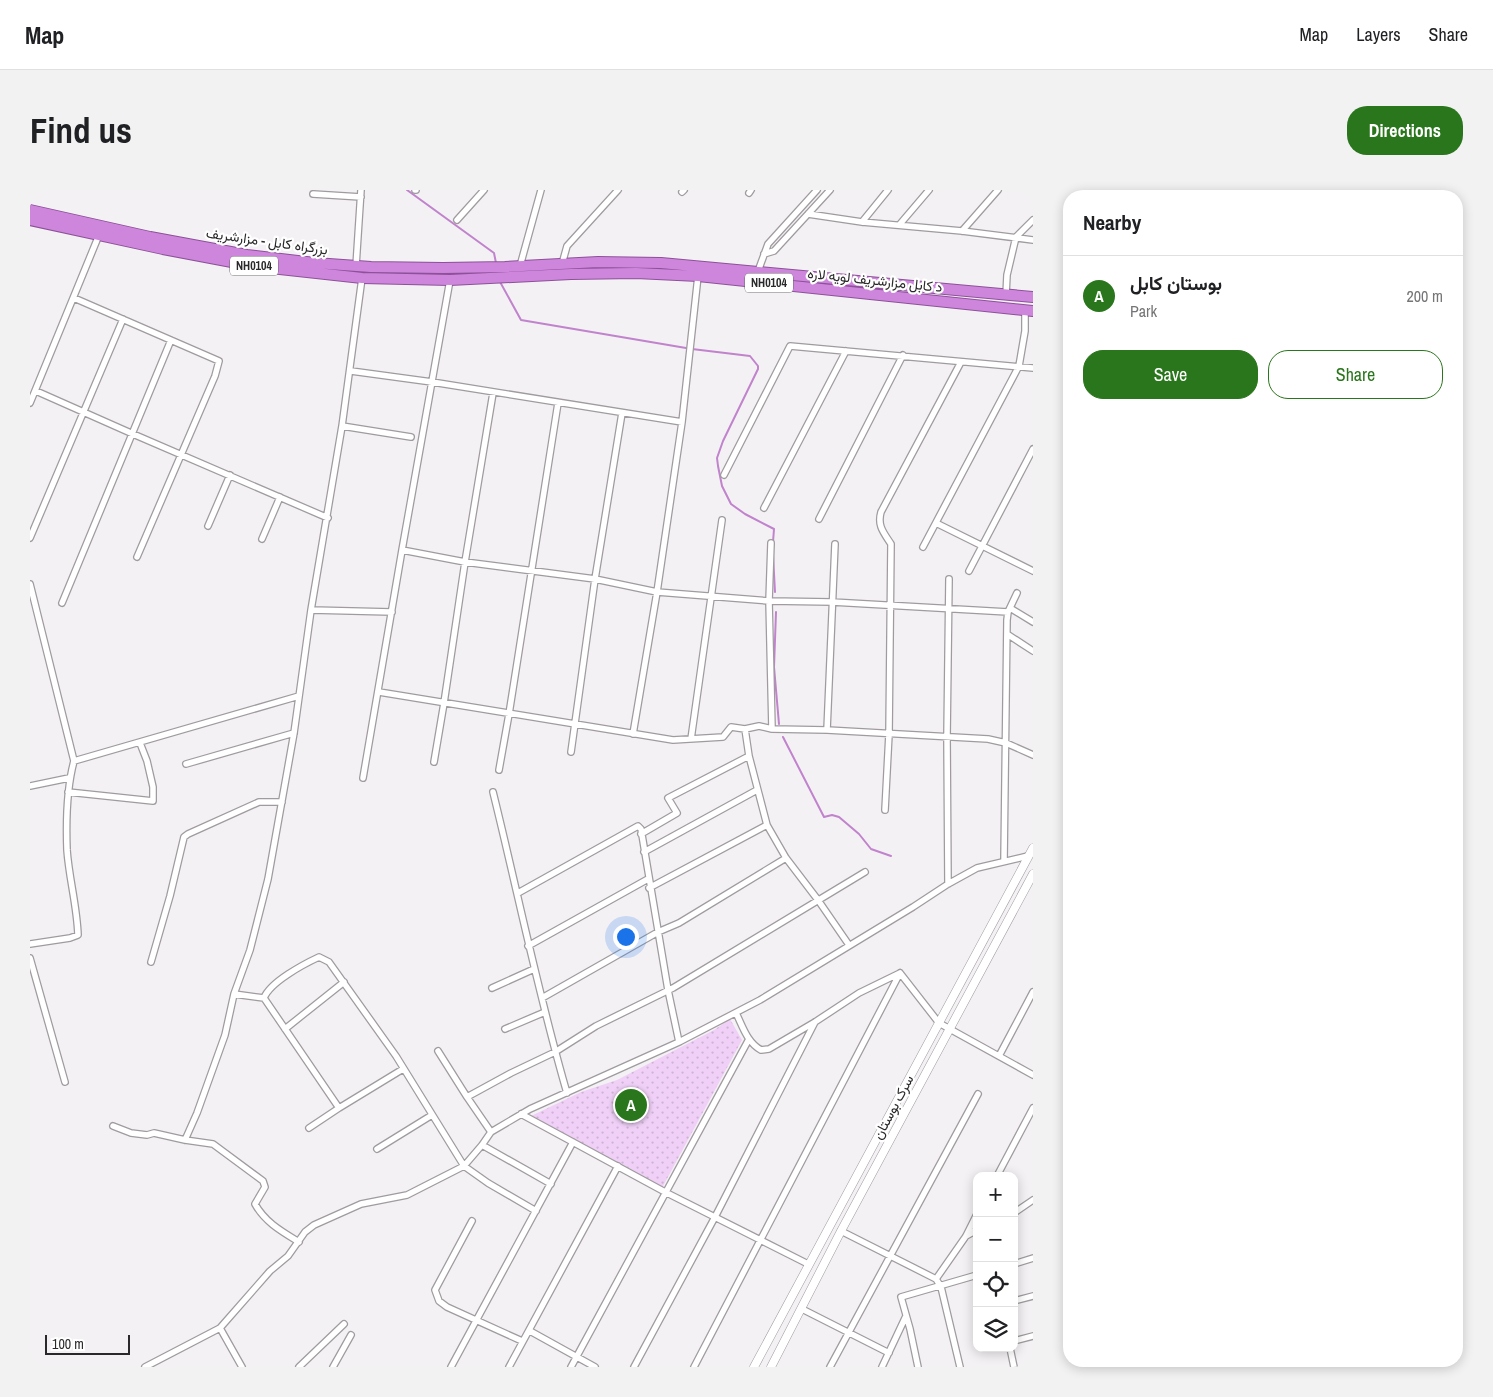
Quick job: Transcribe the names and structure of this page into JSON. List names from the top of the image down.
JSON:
{
  "streets": {
    "highway": ["بزرگراه کابل - مزارشریف", "NH0104", "د کابل مزارشریف لویه لاره"],
    "street": ["سرک بوستان"]
  },
  "crossings": [
    ["بزرگراه کابل - مزارشریف", "د کابل مزارشریف لویه لاره"]
  ],
  "scale_bar": "100 m",
  "page": {
    "header": "Map",
    "nav": ["Map", "Layers", "Share"],
    "buttons": [
      "Directions",
      ["Save", "Share"]
    ],
    "title": "Find us",
    "heading": "Nearby",
    "list": [
      {
        "mark": "A",
        "name": "بوستان کابل",
        "note": "Park",
        "value": "200 m"
      }
    ],
    "pins": "A",
    "map_buttons": ["+", "−"],
    "scale": "100 m"
  }
}
